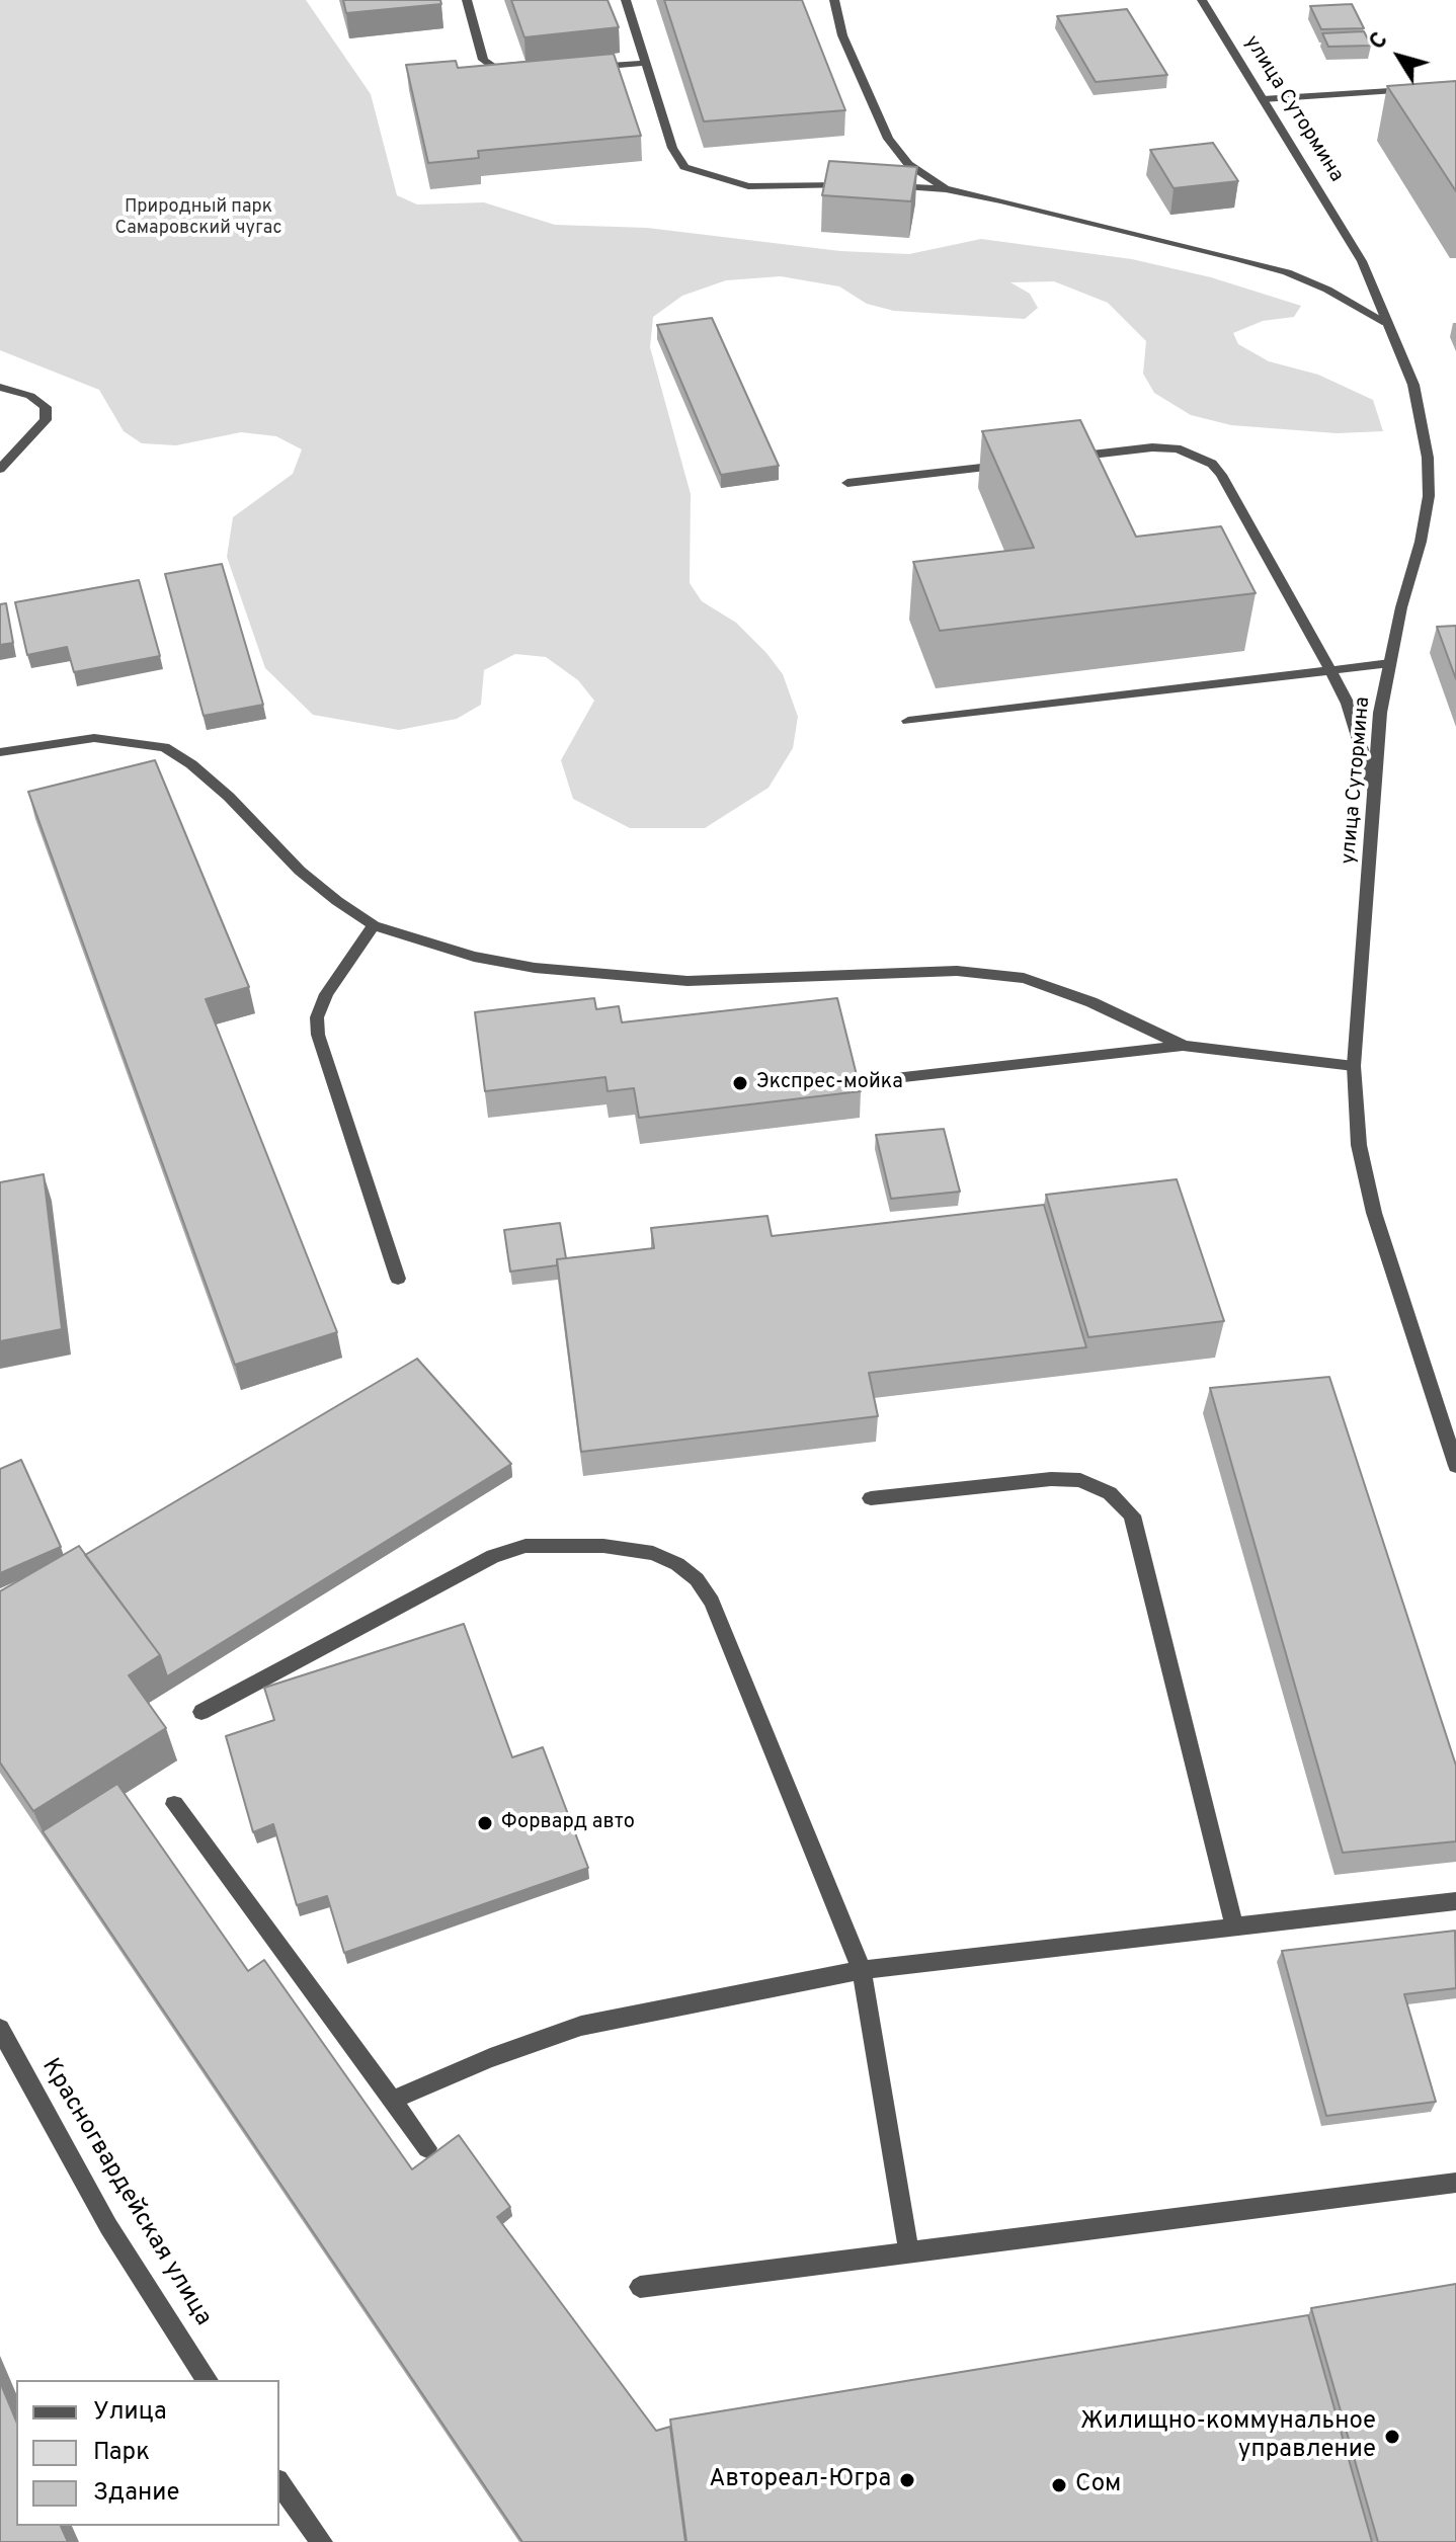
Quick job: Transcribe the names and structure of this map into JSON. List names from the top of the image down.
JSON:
{
  "streets": {
    "street": ["улица Сутормина", "Красногвардейская улица"]
  },
  "parks": ["Природный парк Самаровский чугас"],
  "places": [
    "Экспрес-мойка",
    "Форвард авто",
    "Жилищно-коммунальное управление",
    "Автореал-Югра",
    "Сом"
  ],
  "legend": ["Улица", "Парк", "Здание"],
  "north": "top left"
}
